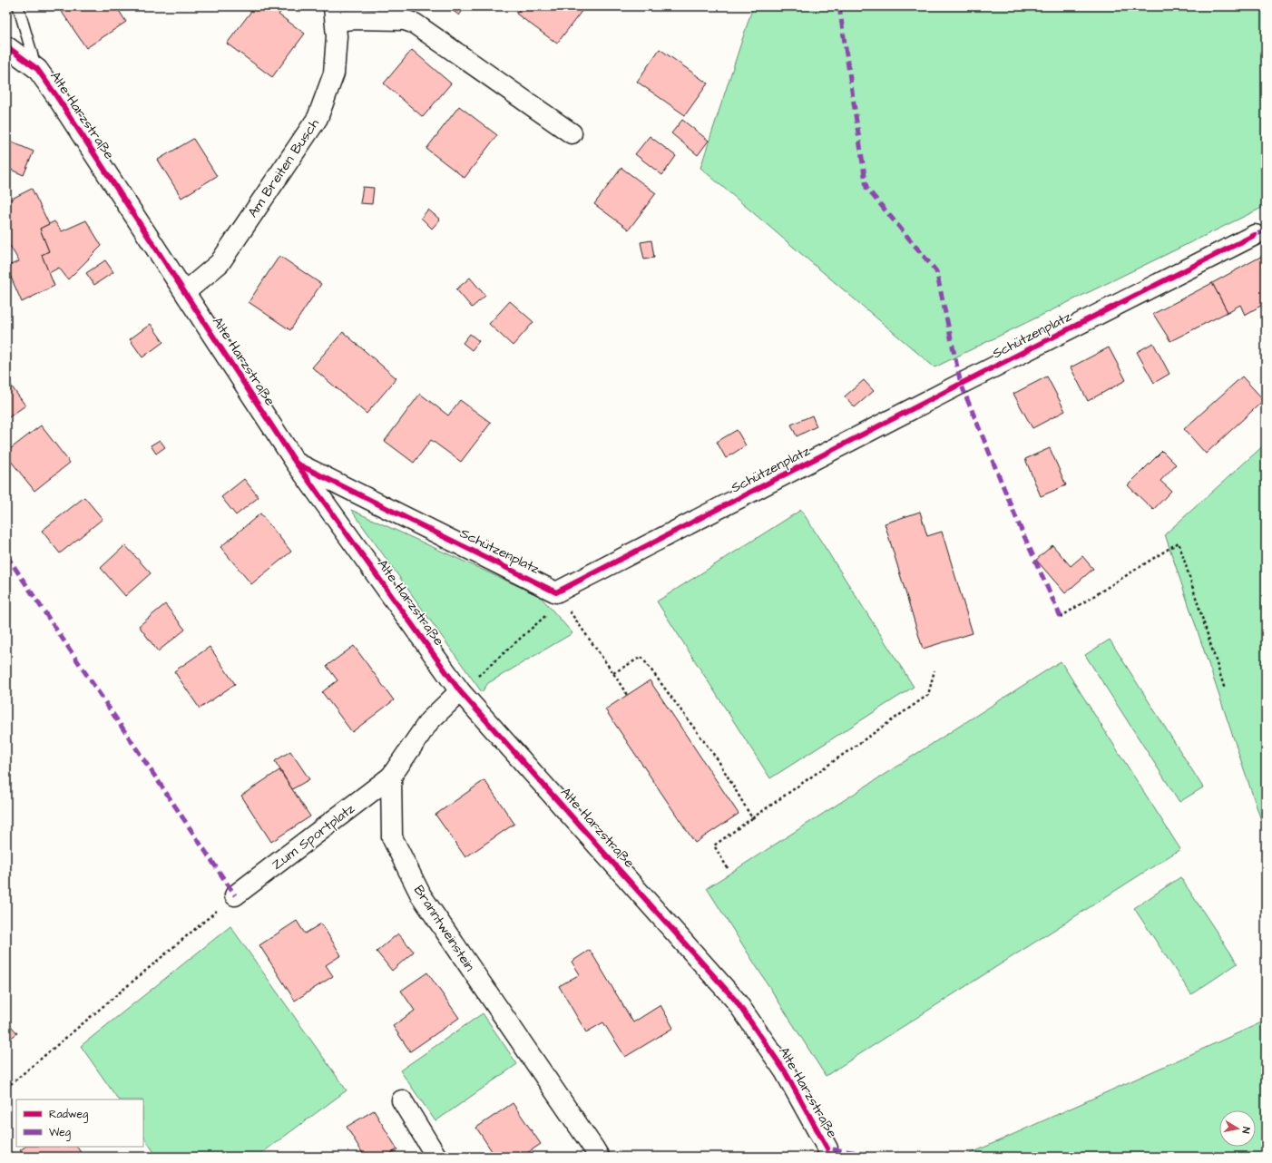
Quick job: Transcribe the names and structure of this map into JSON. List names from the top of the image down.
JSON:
{
  "streets": {
    "street": [
      "Alte Harzstraße",
      "Am Breiten Busch",
      "Schützenplatz",
      "Zum Sportplatz",
      "Branntweinstein"
    ]
  },
  "crossings": [
    ["Alte Harzstraße", "Am Breiten Busch"],
    ["Alte Harzstraße", "Schützenplatz"],
    ["Zum Sportplatz", "Branntweinstein"]
  ],
  "legend": ["Radweg", "Weg"],
  "north": "right"
}
